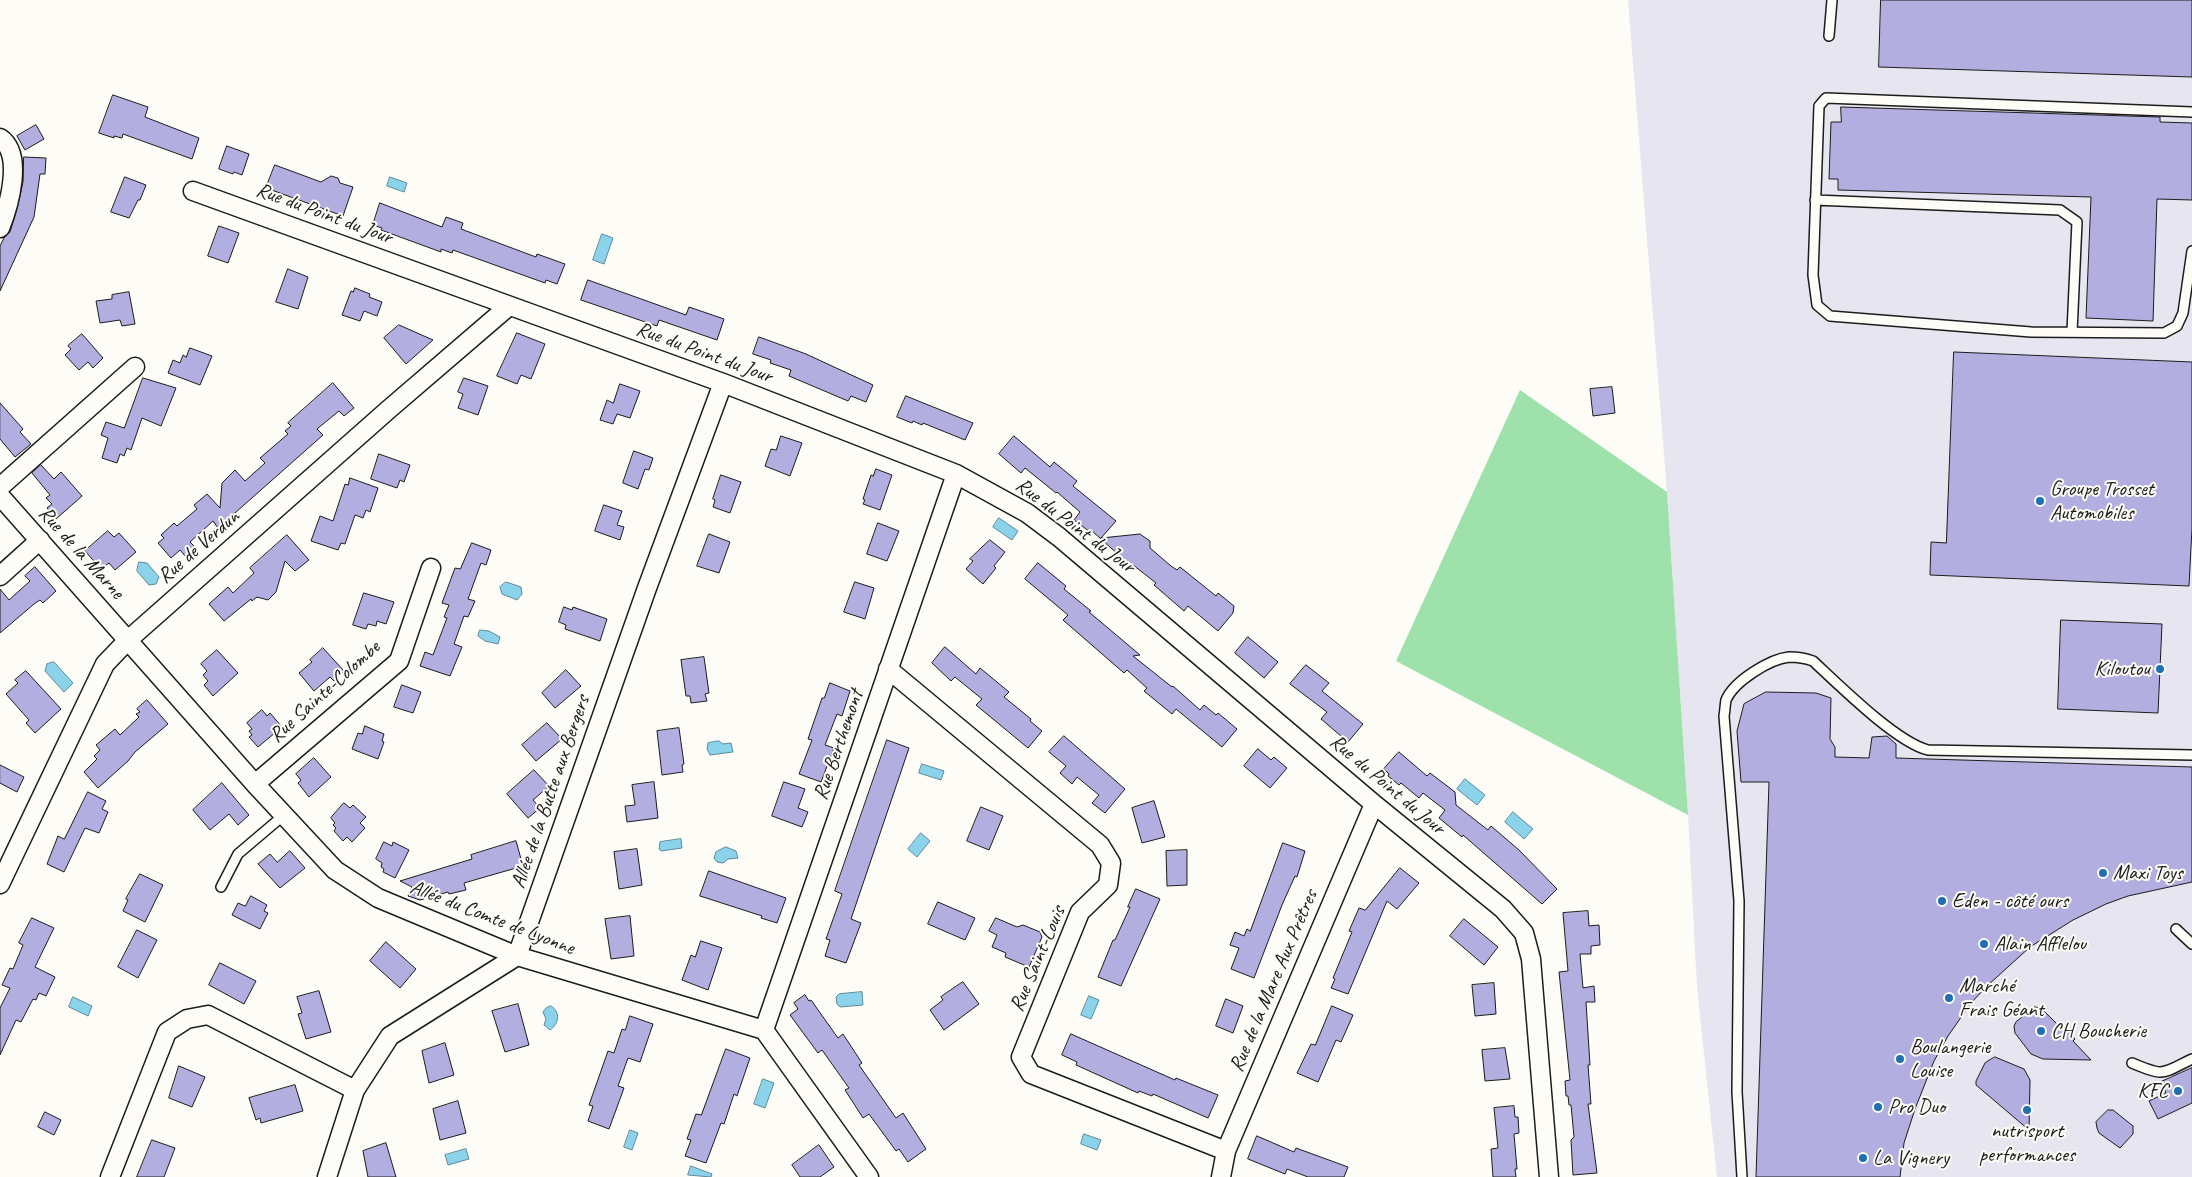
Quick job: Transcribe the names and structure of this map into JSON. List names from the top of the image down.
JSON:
{
  "streets": {
    "street": [
      "Rue du Point du Jour",
      "Rue de Verdun",
      "Rue de la Marne",
      "Rue Sainte-Colombe",
      "Rue Berthemont",
      "Allée de la Butte aux Bergers",
      "Allée du Comte de Lyonne",
      "Rue Saint-Louis",
      "Rue de la Mare Aux Prêtres"
    ]
  },
  "crossings": [
    ["Rue du Point du Jour", "Rue de Verdun"],
    ["Rue du Point du Jour", "Rue Berthemont"],
    ["Rue du Point du Jour", "Allée de la Butte aux Bergers"],
    ["Rue du Point du Jour", "Rue de la Mare Aux Prêtres"],
    ["Rue de Verdun", "Rue de la Marne"],
    ["Rue de Verdun", "Allée du Comte de Lyonne"],
    ["Rue de la Marne", "Allée du Comte de Lyonne"],
    ["Rue Sainte-Colombe", "Allée du Comte de Lyonne"],
    ["Rue Berthemont", "Allée du Comte de Lyonne"],
    ["Rue Berthemont", "Rue Saint-Louis"],
    ["Allée de la Butte aux Bergers", "Allée du Comte de Lyonne"],
    ["Rue Saint-Louis", "Rue de la Mare Aux Prêtres"]
  ],
  "places": [
    "Groupe Trosset Automobiles",
    "Kiloutou",
    "Maxi Toys",
    "Eden - côté ours",
    "Alain Afflelou",
    "Marché Frais Géant",
    "CH Boucherie",
    "Boulangerie Louise",
    "KFC",
    "Pro Duo",
    "nutrisport performances",
    "La Vignery"
  ]
}
